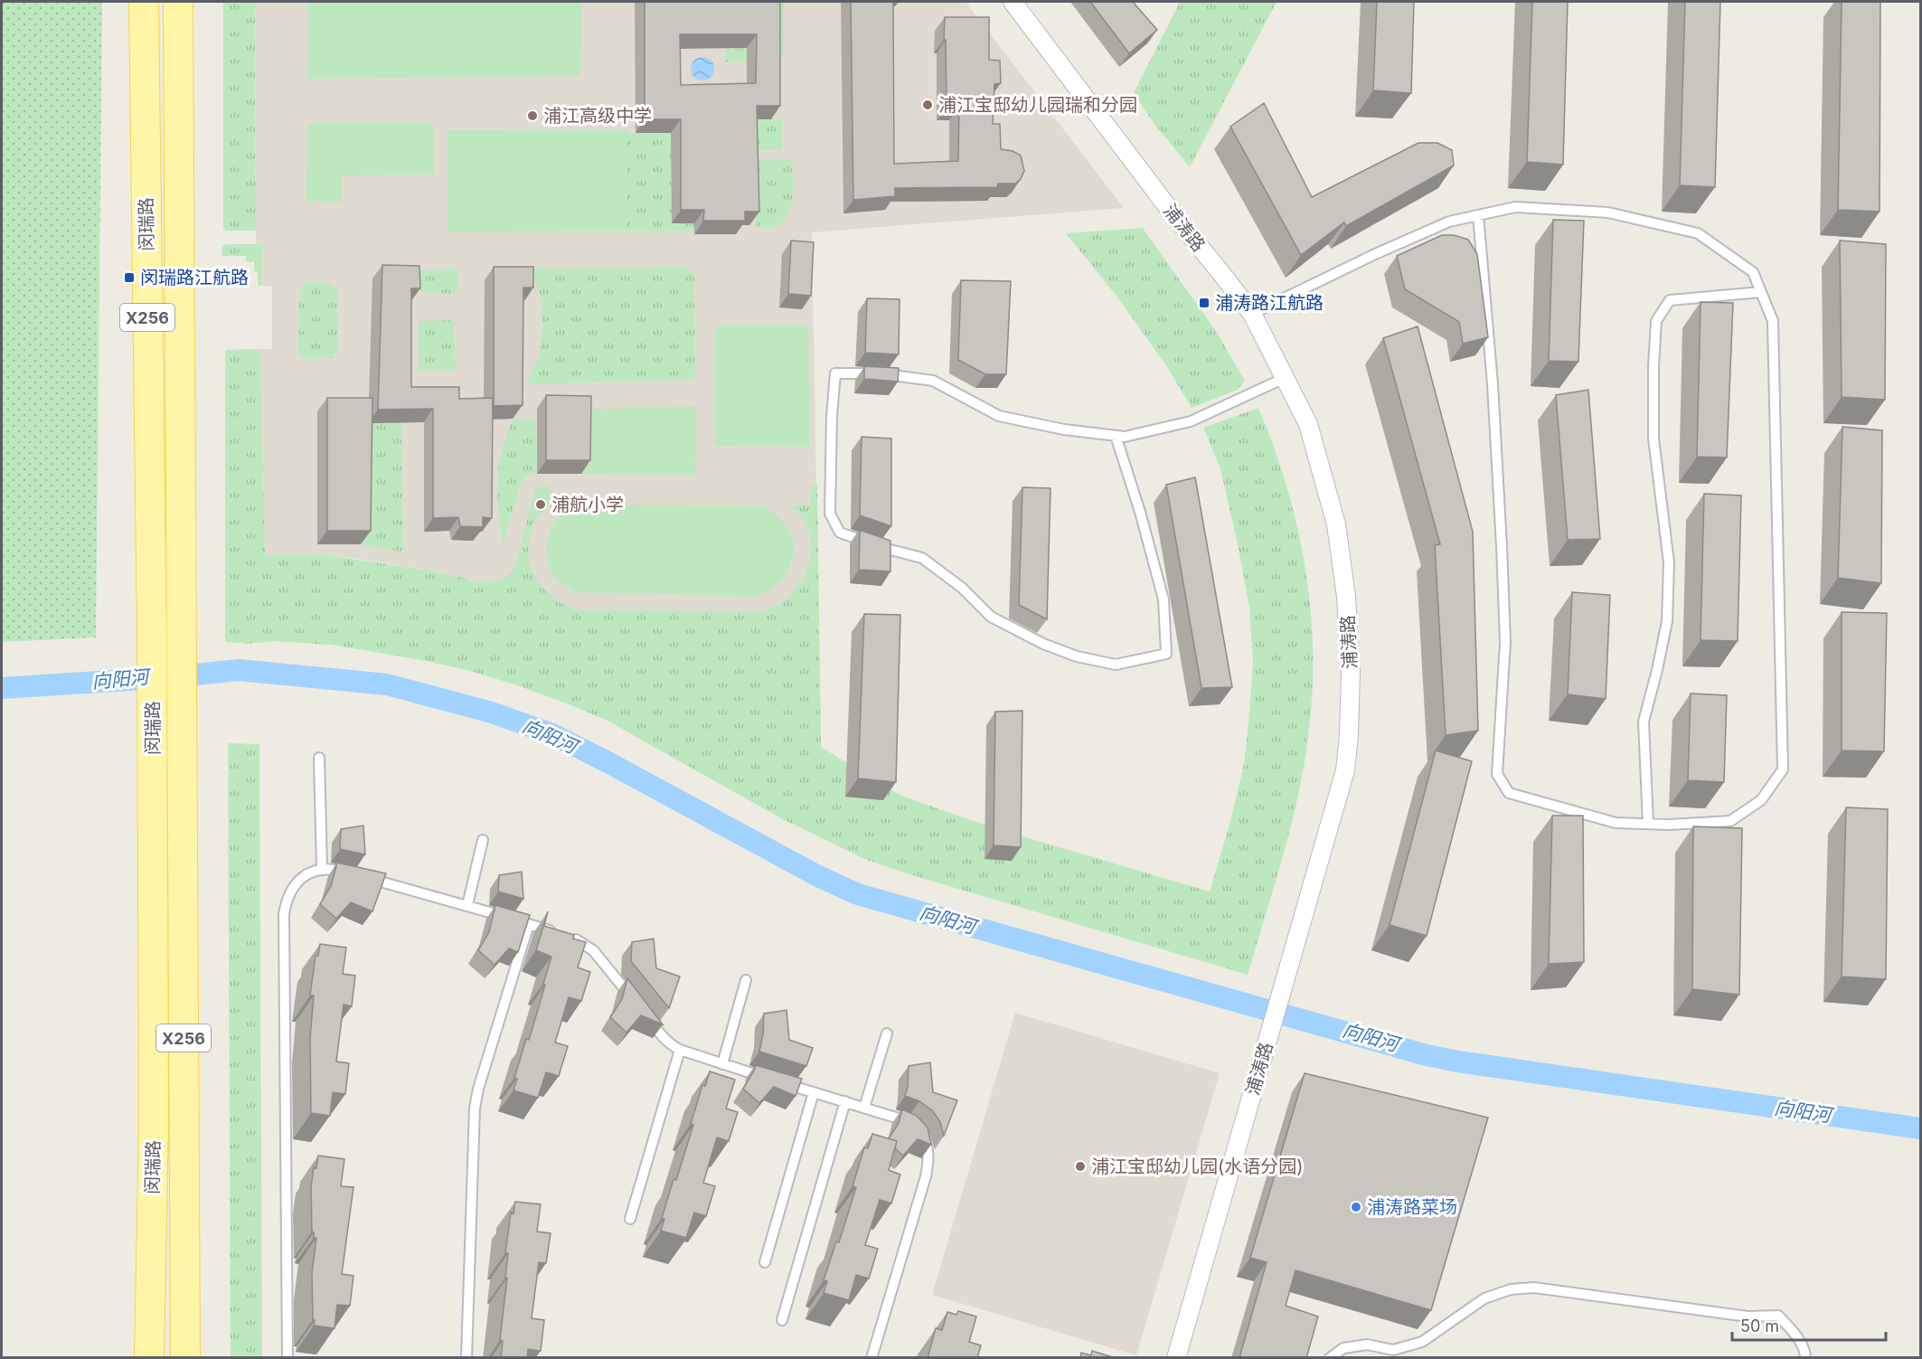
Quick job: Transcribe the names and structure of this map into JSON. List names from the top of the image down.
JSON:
{
  "streets": {
    "main road": ["闵瑞路", "X256"],
    "street": ["浦涛路"]
  },
  "water": ["向阳河"],
  "places": {
    "other": [
      "浦江宝邸幼儿园瑞和分园",
      "浦江高级中学",
      "浦航小学",
      "浦江宝邸幼儿园(水语分园)",
      "浦涛路菜场"
    ],
    "transit": ["闵瑞路江航路", "浦涛路江航路"]
  },
  "scale_bar": "50 m"
}
